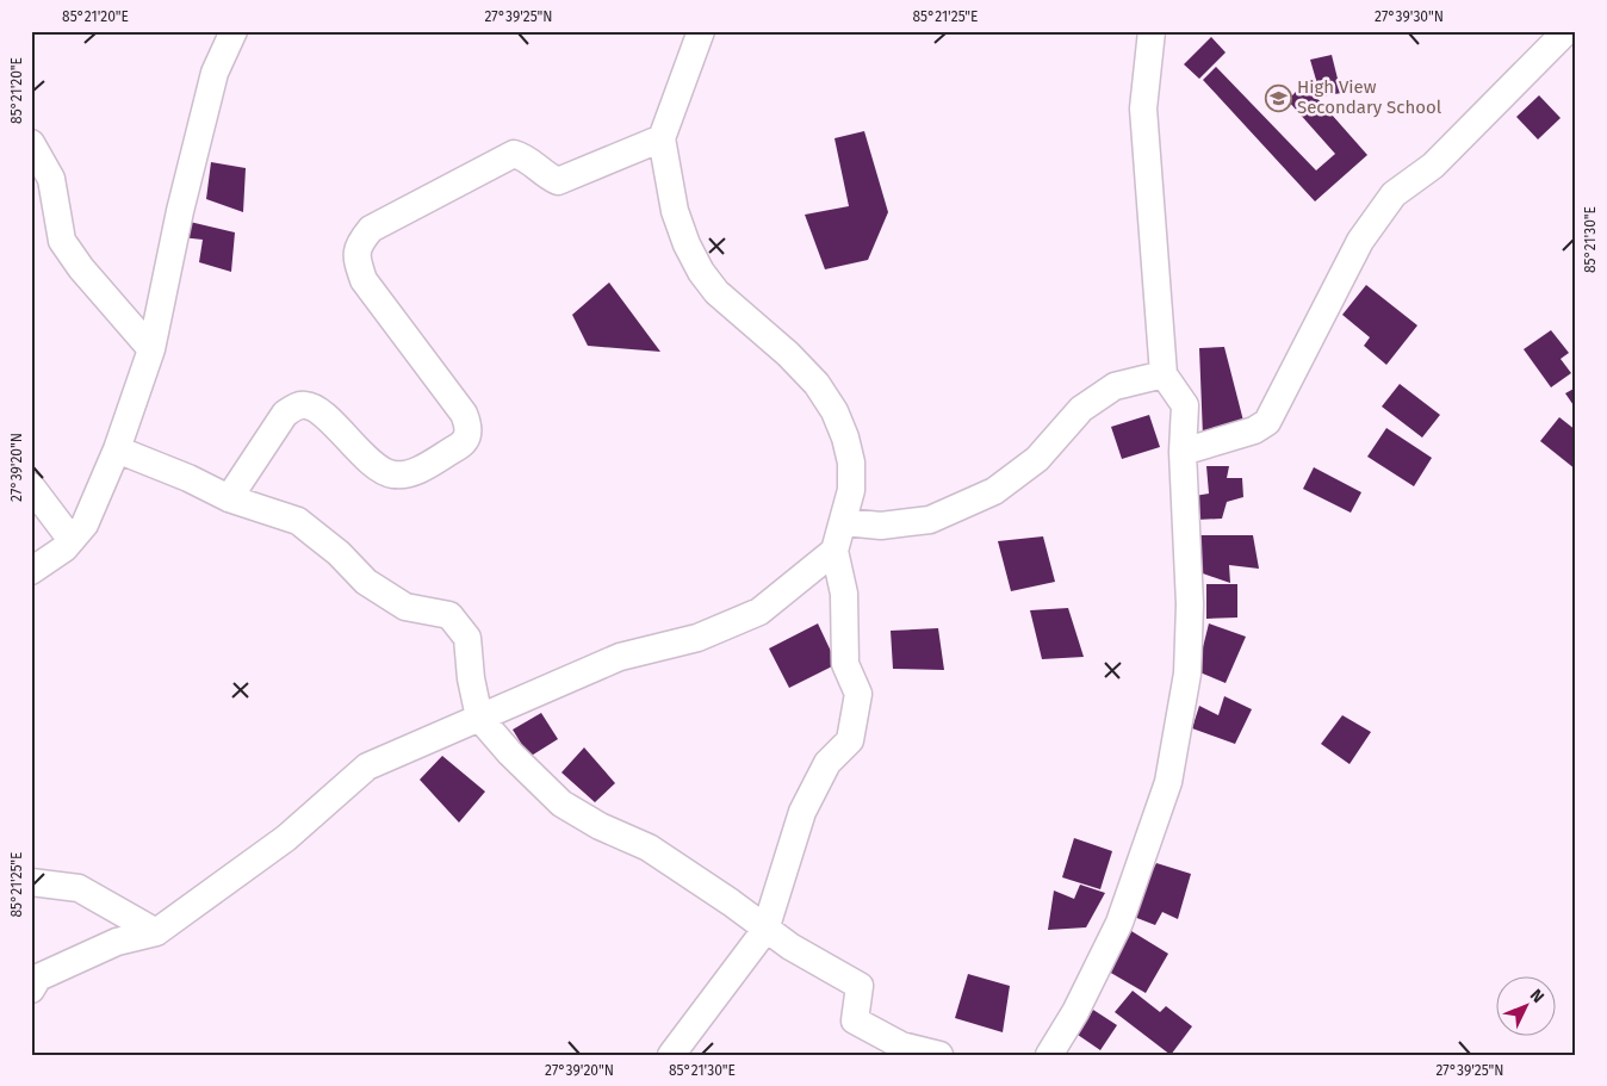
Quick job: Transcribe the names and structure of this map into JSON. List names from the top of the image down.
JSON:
{
  "places": {
    "school or university": ["High View Secondary School"]
  },
  "north": "top right",
  "coordinates": [
    "85°21'20\"E",
    "27°39'25\"N",
    "85°21'25\"E",
    "27°39'30\"N",
    "85°21'30\"E",
    "27°39'20\"N"
  ]
}
